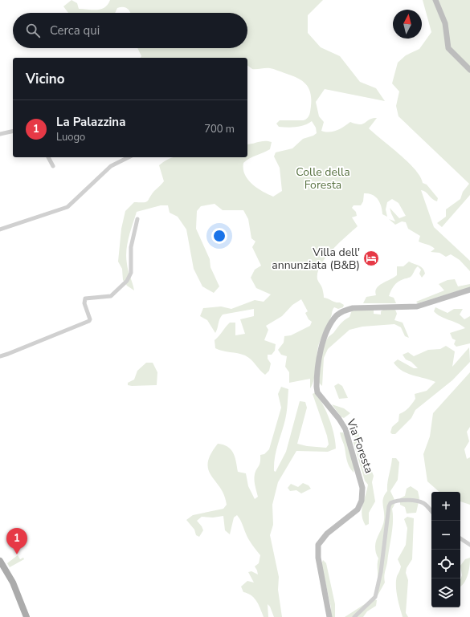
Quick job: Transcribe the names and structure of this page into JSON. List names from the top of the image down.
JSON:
{
  "streets": {
    "main road": ["Via Foresta"]
  },
  "parks": ["Colle della Foresta"],
  "places": {
    "hotel": ["Villa dell' annunziata (B&B)"]
  },
  "north": "top",
  "page": {
    "search": "Cerca qui",
    "heading": "Vicino",
    "list": [
      {
        "mark": "1",
        "name": "La Palazzina",
        "note": "Luogo",
        "value": "700 m"
      }
    ],
    "map_buttons": ["+", "−"],
    "pins": "1"
  }
}
